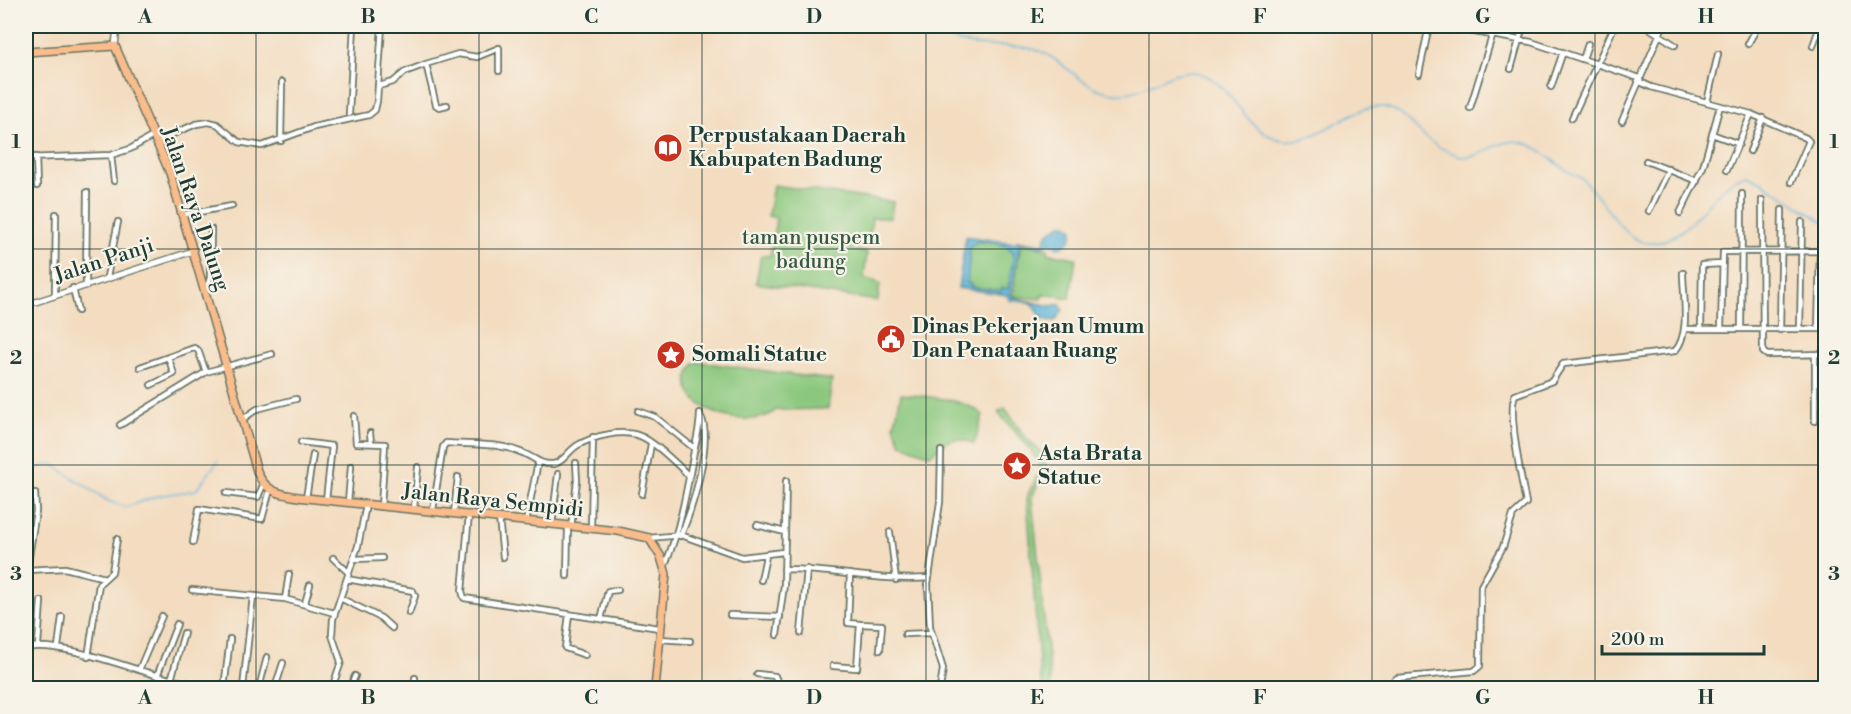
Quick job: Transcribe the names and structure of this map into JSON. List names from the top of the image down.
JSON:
{
  "streets": {
    "main road": ["Jalan Raya Dalung", "Jalan Raya Sempidi"],
    "street": ["Jalan Panji"]
  },
  "crossings": [
    ["Jalan Raya Dalung", "Jalan Panji"]
  ],
  "parks": ["taman puspem badung"],
  "places": {
    "library": ["Perpustakaan Daerah Kabupaten Badung"],
    "public building": ["Dinas Pekerjaan Umum Dan Penataan Ruang"],
    "place": ["Somali Statue", "Asta Brata Statue"]
  },
  "scale_bar": "200 m",
  "grid": {
    "columns": [
      "A",
      "B",
      "C",
      "D",
      "E",
      "F",
      "G",
      "H"
    ],
    "rows": ["1", "2", "3"]
  }
}
